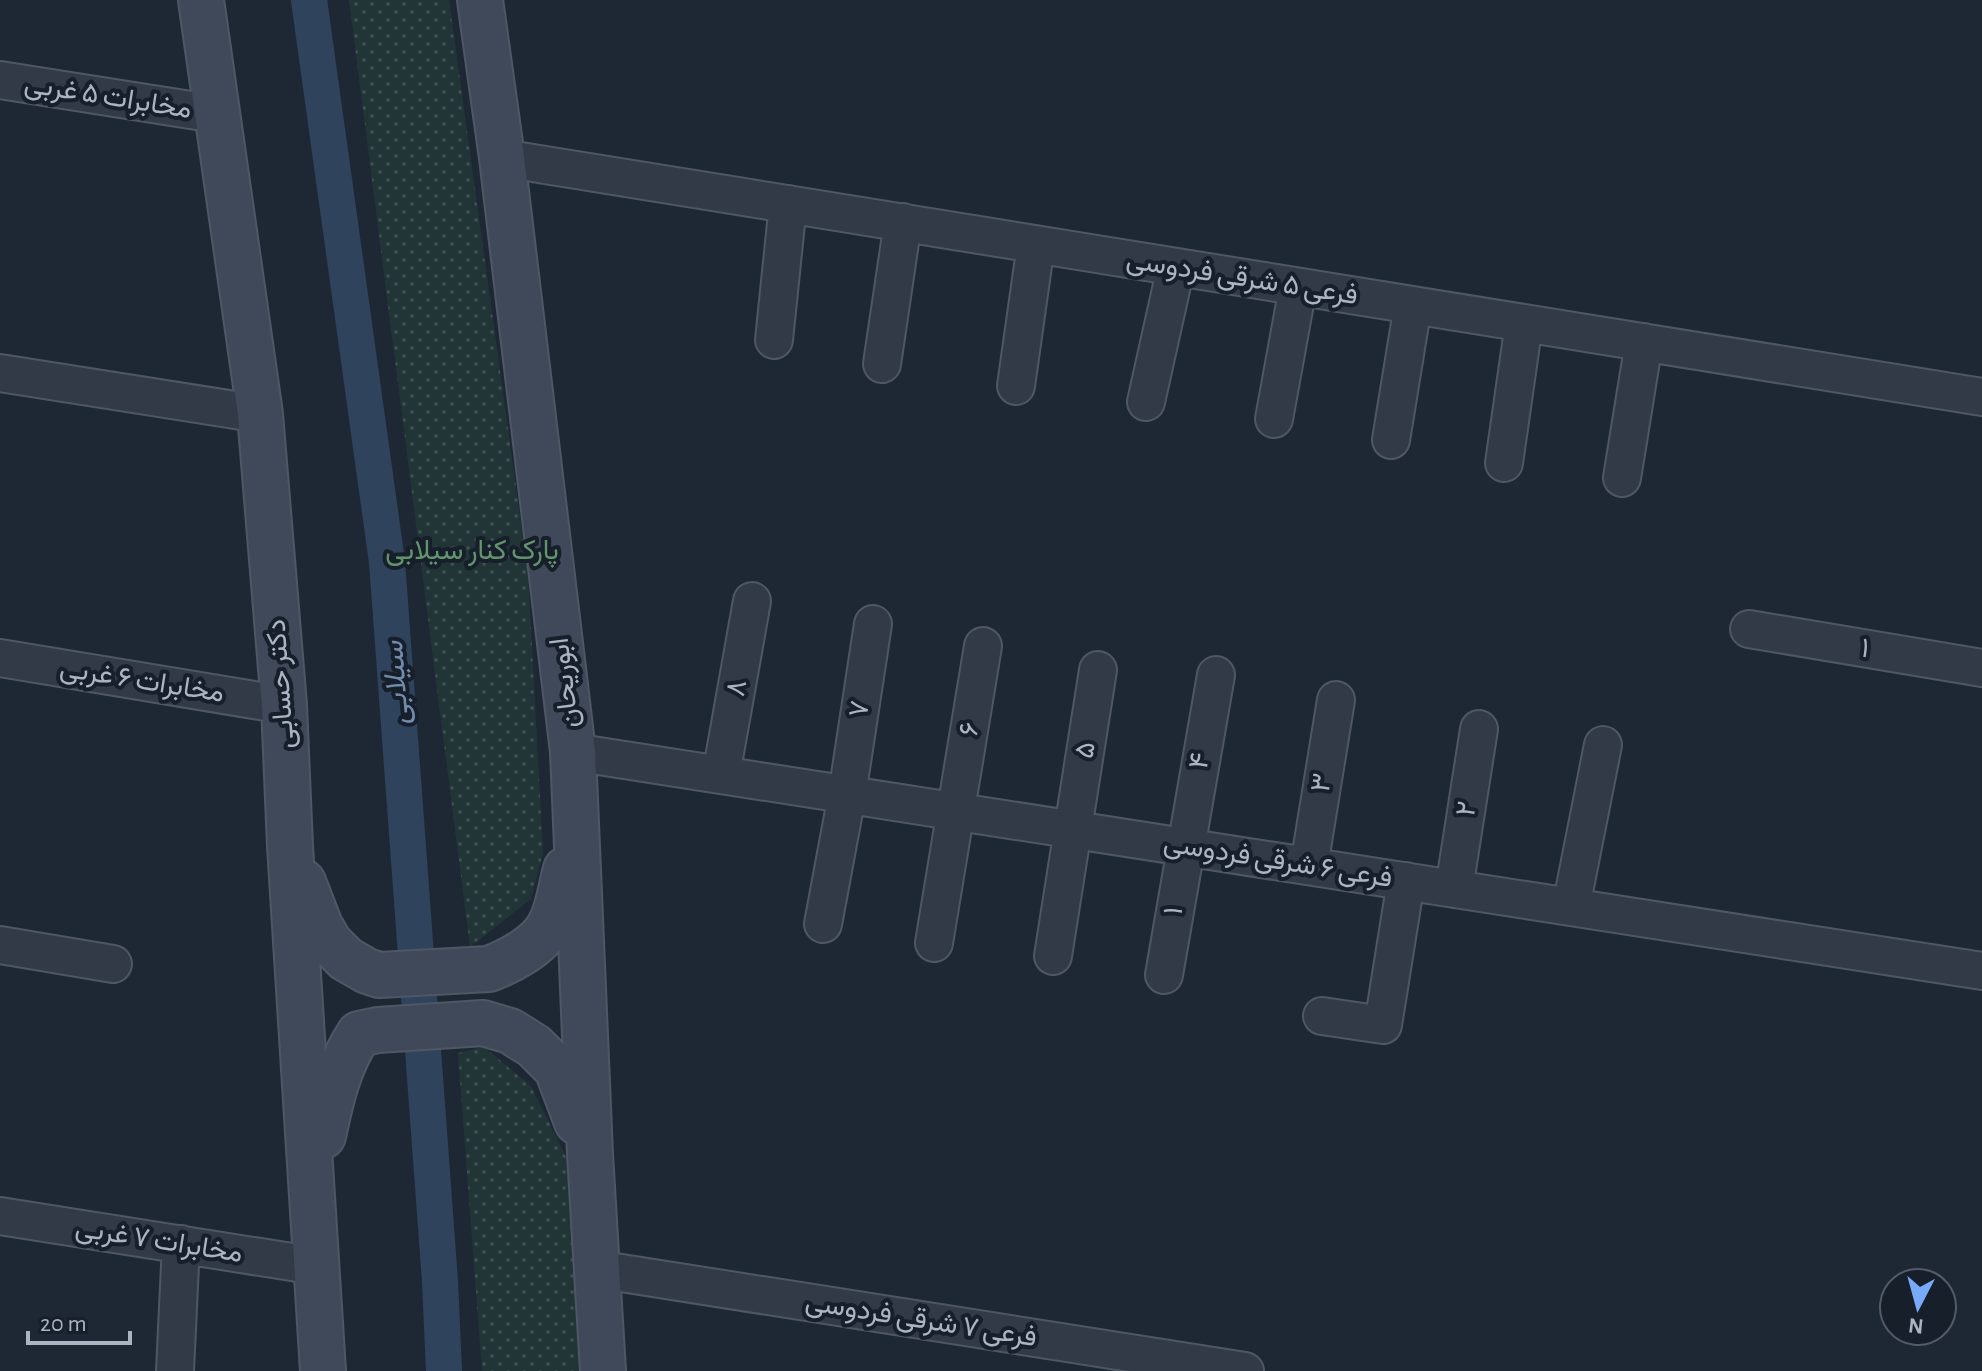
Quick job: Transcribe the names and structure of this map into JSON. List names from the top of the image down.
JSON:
{
  "streets": {
    "main road": ["ابوریحان", "دکتر حسابی"],
    "street": [
      "مخابرات ۵ غربی",
      "فرعی ۵ شرقی فردوسی",
      "۱",
      "مخابرات ۶ غربی",
      "۸",
      "۷",
      "۶",
      "۵",
      "۴",
      "۳",
      "۲",
      "فرعی ۶ شرقی فردوسی",
      "مخابرات ۷ غربی",
      "فرعی ۷ شرقی فردوسی"
    ]
  },
  "crossings": [
    ["مخابرات ۵ غربی", "دکتر حسابی"],
    ["فرعی ۵ شرقی فردوسی", "ابوریحان"],
    ["۱", "۴"],
    ["۱", "فرعی ۶ شرقی فردوسی"],
    ["مخابرات ۶ غربی", "دکتر حسابی"],
    ["ابوریحان", "فرعی ۶ شرقی فردوسی"],
    ["ابوریحان", "فرعی ۷ شرقی فردوسی"],
    ["دکتر حسابی", "مخابرات ۷ غربی"],
    ["۸", "فرعی ۶ شرقی فردوسی"],
    ["۷", "فرعی ۶ شرقی فردوسی"],
    ["۶", "فرعی ۶ شرقی فردوسی"],
    ["۵", "فرعی ۶ شرقی فردوسی"],
    ["۴", "فرعی ۶ شرقی فردوسی"],
    ["۳", "فرعی ۶ شرقی فردوسی"],
    ["۲", "فرعی ۶ شرقی فردوسی"]
  ],
  "water": ["سیلابی"],
  "parks": ["پارک کنار سیلابی"],
  "scale_bar": "20 m",
  "north": "bottom"
}
